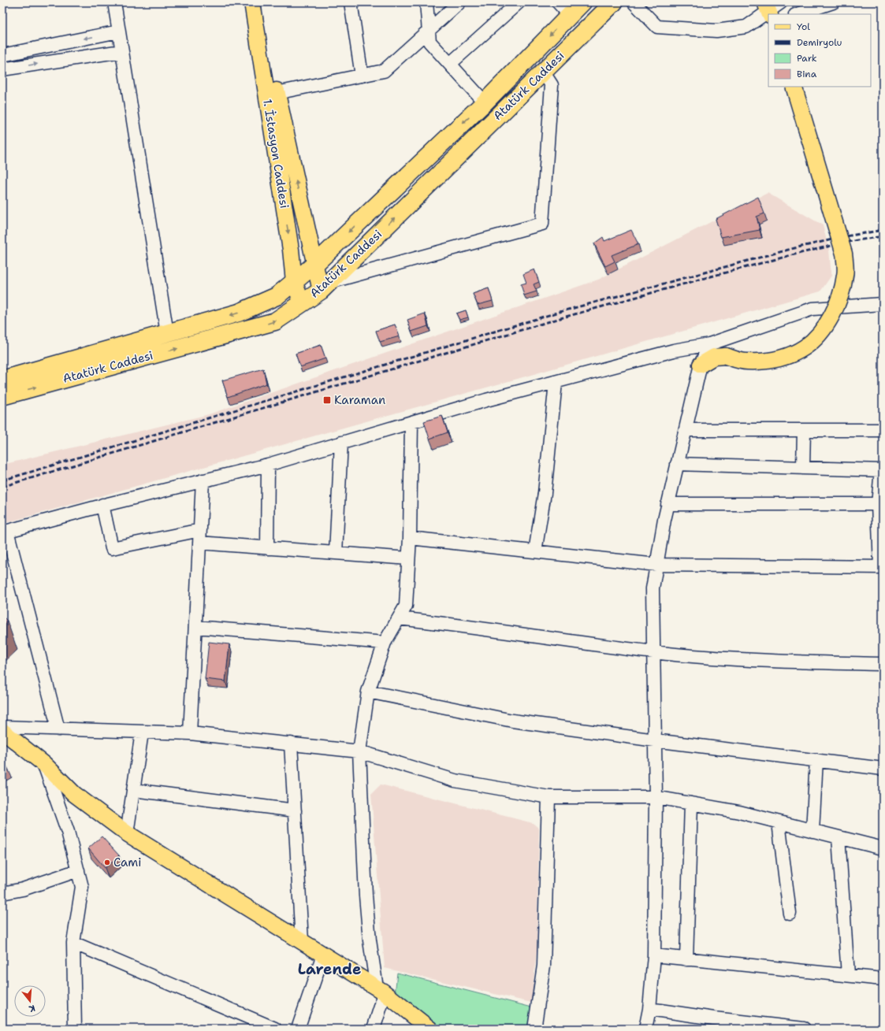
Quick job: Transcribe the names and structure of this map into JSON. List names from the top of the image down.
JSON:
{
  "streets": {
    "highway": ["Atatürk Caddesi"],
    "main road": ["1. İstasyon Caddesi"]
  },
  "crossings": [
    ["Atatürk Caddesi", "1. İstasyon Caddesi"]
  ],
  "districts": ["Larende"],
  "places": {
    "transit": ["Karaman"],
    "other": ["Cami"]
  },
  "legend": [
    "Yol",
    "Demiryolu",
    "Park",
    "Bina"
  ],
  "north": "bottom"
}
